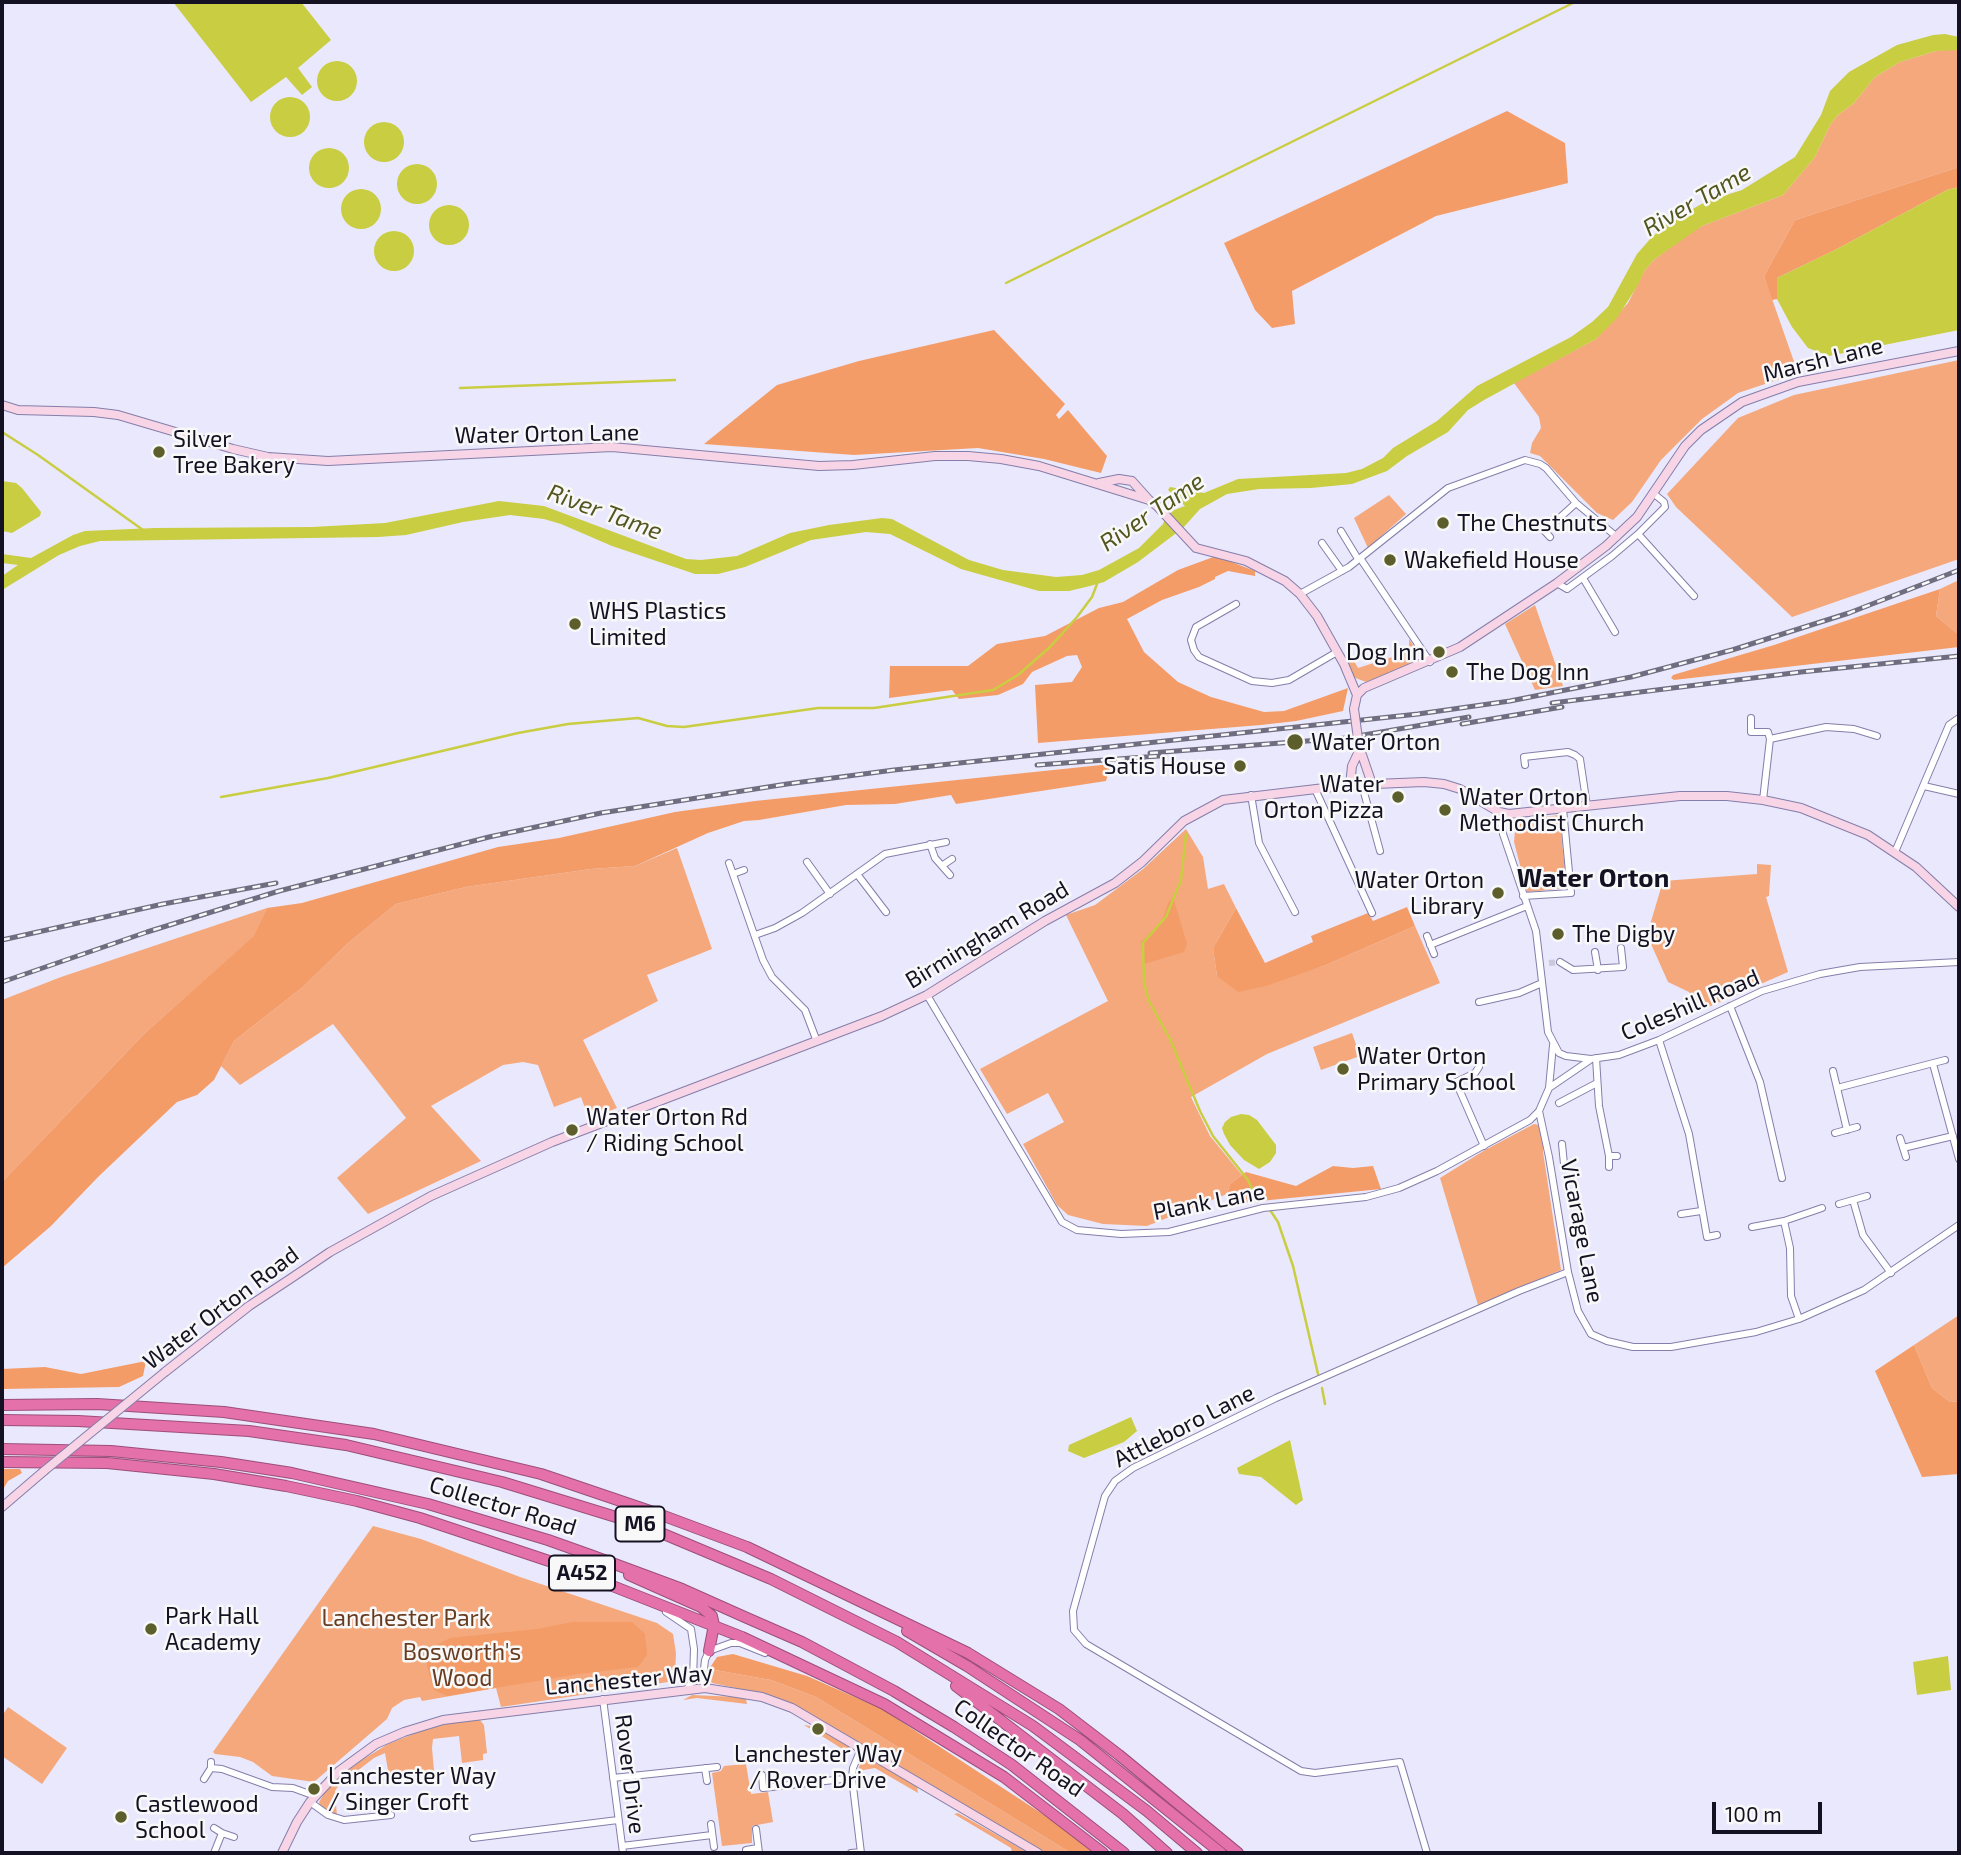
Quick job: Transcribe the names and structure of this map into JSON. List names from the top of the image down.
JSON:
{
  "streets": {
    "highway": ["Collector Road", "M6", "A452"],
    "main road": [
      "Marsh Lane",
      "Water Orton Lane",
      "Birmingham Road",
      "Water Orton Road",
      "Lanchester Way"
    ],
    "street": [
      "Coleshill Road",
      "Plank Lane",
      "Vicarage Lane",
      "Attleboro Lane",
      "Rover Drive"
    ]
  },
  "crossings": [
    ["Birmingham Road", "Plank Lane"],
    ["Birmingham Road", "Water Orton Road"],
    ["Plank Lane", "Vicarage Lane"],
    ["Vicarage Lane", "Attleboro Lane"],
    ["Lanchester Way", "Rover Drive"]
  ],
  "districts": ["Water Orton"],
  "water": ["River Tame"],
  "parks": ["Lanchester Park", "Bosworth's Wood"],
  "places": [
    "Silver Tree Bakery",
    "The Chestnuts",
    "Wakefield House",
    "WHS Plastics Limited",
    "Dog Inn",
    "The Dog Inn",
    "Water Orton",
    "Satis House",
    "Water Orton Pizza",
    "Water Orton Methodist Church",
    "Water Orton Library",
    "The Digby",
    "Water Orton Primary School",
    "Water Orton Rd / Riding School",
    "Park Hall Academy",
    "Lanchester Way / Rover Drive",
    "Lanchester Way / Singer Croft",
    "Castlewood School"
  ],
  "scale_bar": "100 m"
}
